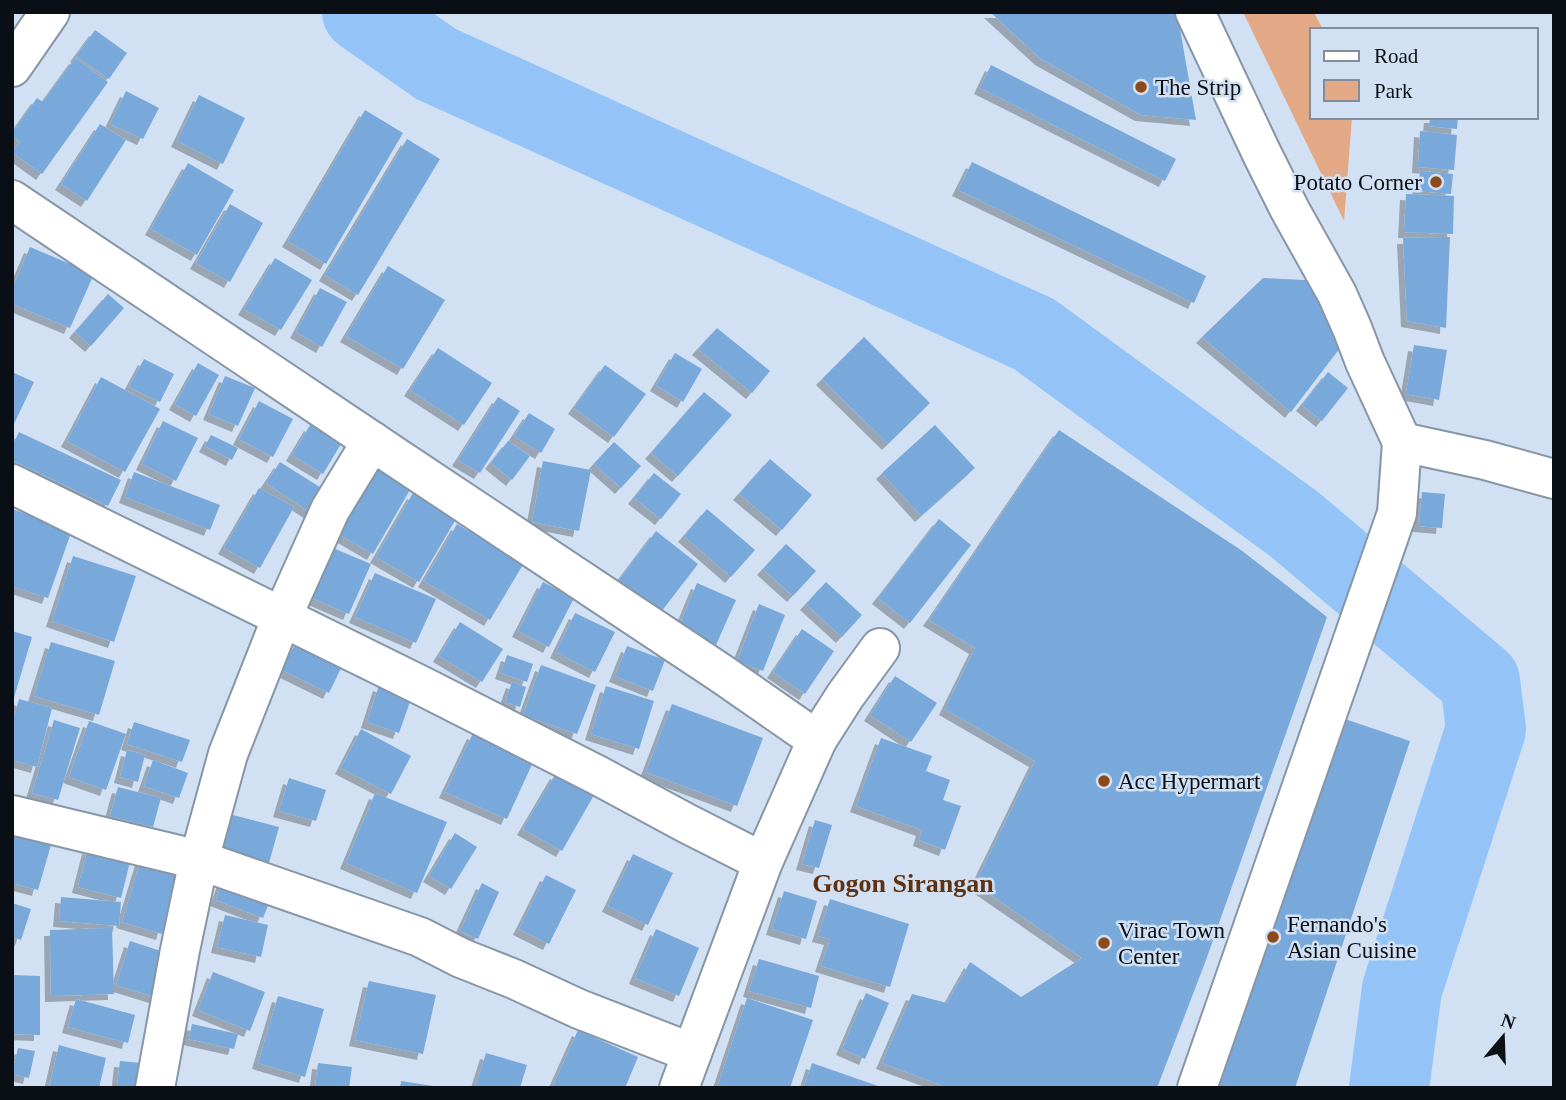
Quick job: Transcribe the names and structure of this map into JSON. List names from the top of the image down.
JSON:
{
  "districts": ["Gogon Sirangan"],
  "places": [
    "The Strip",
    "Potato Corner",
    "Acc Hypermart",
    "Fernando's Asian Cuisine",
    "Virac Town Center"
  ],
  "legend": ["Road", "Park"],
  "north": "top"
}
